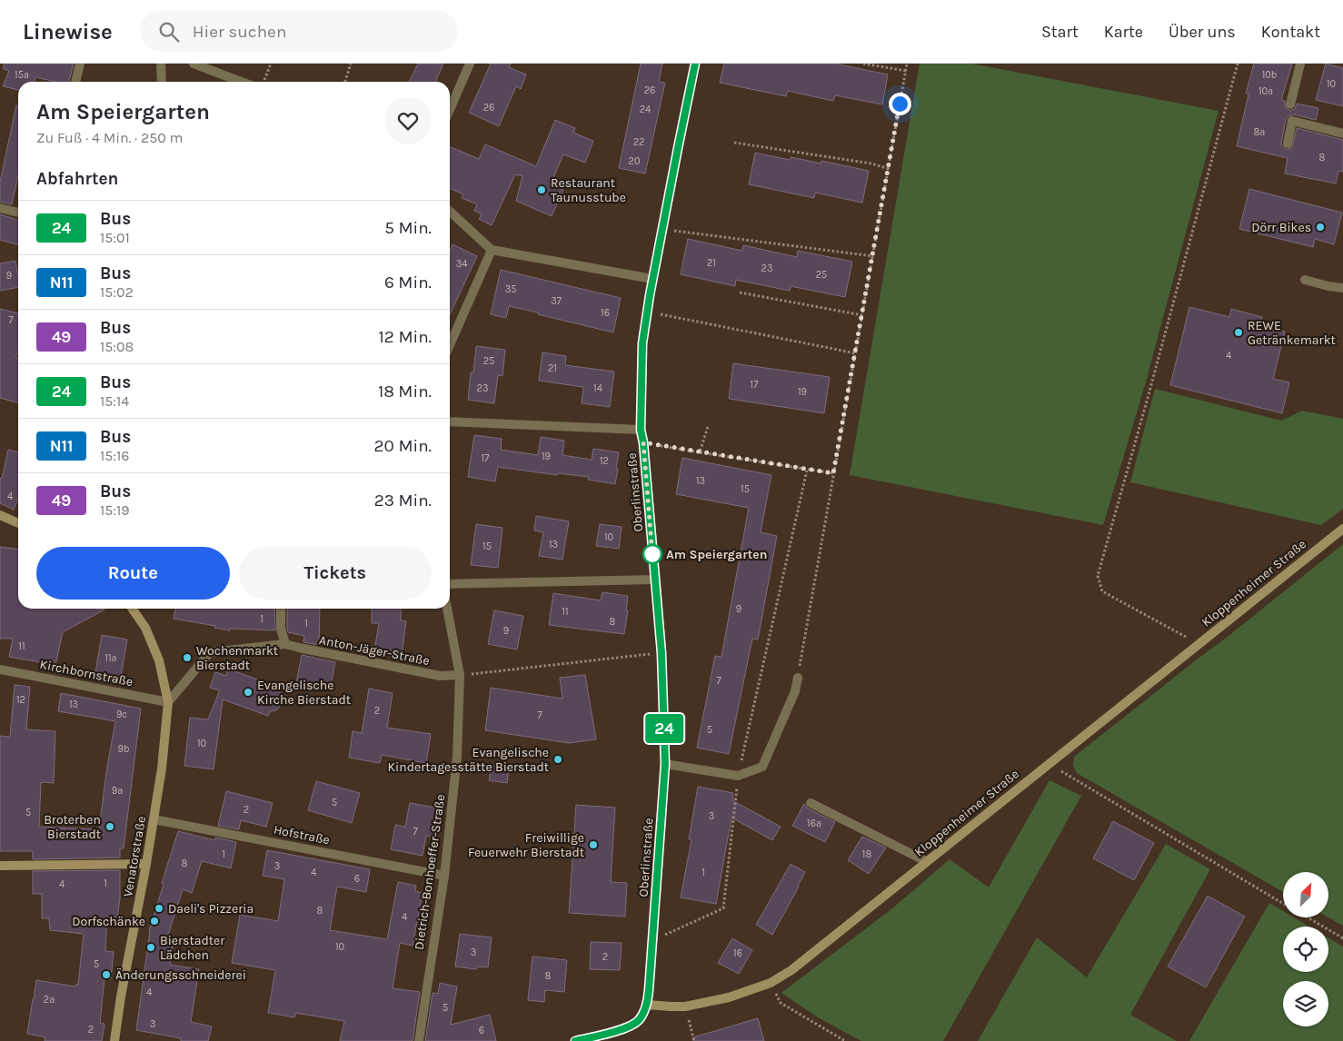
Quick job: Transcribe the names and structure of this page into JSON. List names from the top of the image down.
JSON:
{
  "streets": {
    "street": [
      "Oberlinstraße",
      "Kloppenheimer Straße",
      "Anton-Jäger-Straße",
      "Kirchbornstraße",
      "Hofstraße",
      "Venatorstraße",
      "Dietrich-Bonhoeffer-Straße"
    ]
  },
  "crossings": [
    ["Oberlinstraße", "Kloppenheimer Straße"],
    ["Anton-Jäger-Straße", "Dietrich-Bonhoeffer-Straße"],
    ["Kirchbornstraße", "Venatorstraße"],
    ["Hofstraße", "Venatorstraße"],
    ["Hofstraße", "Dietrich-Bonhoeffer-Straße"]
  ],
  "places": [
    "Restaurant Taunusstube",
    "Dörr Bikes",
    "REWE Getränkemarkt",
    "Am Speiergarten",
    "Wochenmarkt Bierstadt",
    "Evangelische Kirche Bierstadt",
    "Evangelische Kindertagesstätte Bierstadt",
    "Broterben Bierstadt",
    "Freiwillige Feuerwehr Bierstadt",
    "Daeli's Pizzeria",
    "Dorfschänke",
    "Bierstadter Lädchen",
    "Änderungsschneiderei"
  ],
  "lines": ["bus line 24"],
  "house_numbers": [
    "15a",
    "10b",
    "10",
    "26",
    "10a",
    "26",
    "24",
    "8a",
    "22",
    "8",
    "20",
    "21",
    "34",
    "23",
    "25",
    "9",
    "35",
    "37",
    "16",
    "7",
    "4",
    "25",
    "21",
    "17",
    "23",
    "14",
    "19",
    "19",
    "17",
    "12",
    "13",
    "15",
    "4",
    "10",
    "13",
    "15",
    "9",
    "11",
    "1",
    "8",
    "1",
    "9",
    "11",
    "11a",
    "7",
    "12",
    "13",
    "2",
    "9c",
    "7",
    "5",
    "10",
    "9b",
    "9a",
    "5",
    "2",
    "5",
    "3",
    "16a",
    "7",
    "1",
    "18",
    "8",
    "3",
    "4",
    "1",
    "6",
    "1",
    "4",
    "8",
    "4",
    "10",
    "3",
    "16",
    "2",
    "5",
    "8",
    "4",
    "2a",
    "5",
    "3",
    "2",
    "6"
  ],
  "north": "top right",
  "page": {
    "header": "Linewise",
    "search": "Hier suchen",
    "nav": [
      "Start",
      "Karte",
      "Über uns",
      "Kontakt"
    ],
    "on_map": "24",
    "heading": [
      ["Am Speiergarten", "Zu Fuß · 4 Min. · 250 m"],
      "Abfahrten"
    ],
    "list": [
      {
        "mark": "24",
        "name": "Bus",
        "note": "15:01",
        "value": "5 Min."
      },
      {
        "mark": "N11",
        "name": "Bus",
        "note": "15:02",
        "value": "6 Min."
      },
      {
        "mark": "49",
        "name": "Bus",
        "note": "15:08",
        "value": "12 Min."
      },
      {
        "mark": "24",
        "name": "Bus",
        "note": "15:14",
        "value": "18 Min."
      },
      {
        "mark": "N11",
        "name": "Bus",
        "note": "15:16",
        "value": "20 Min."
      },
      {
        "mark": "49",
        "name": "Bus",
        "note": "15:19",
        "value": "23 Min."
      }
    ],
    "buttons": ["Route", "Tickets"]
  }
}
